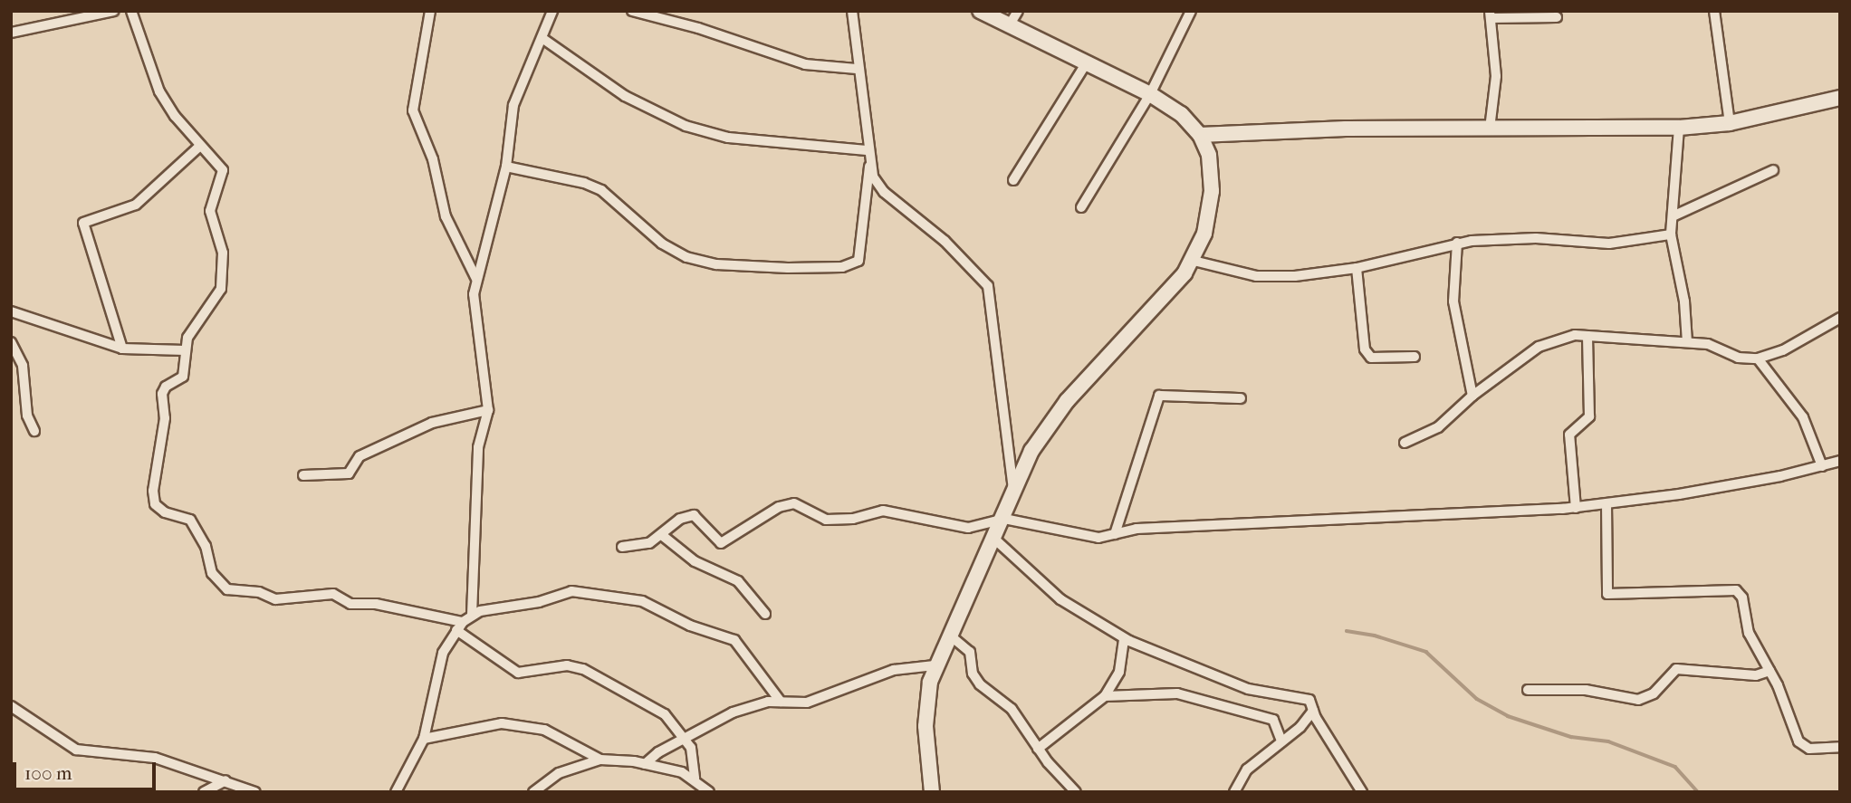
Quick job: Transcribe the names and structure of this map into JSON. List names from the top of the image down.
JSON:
{
  "scale_bar": "100 m"
}
